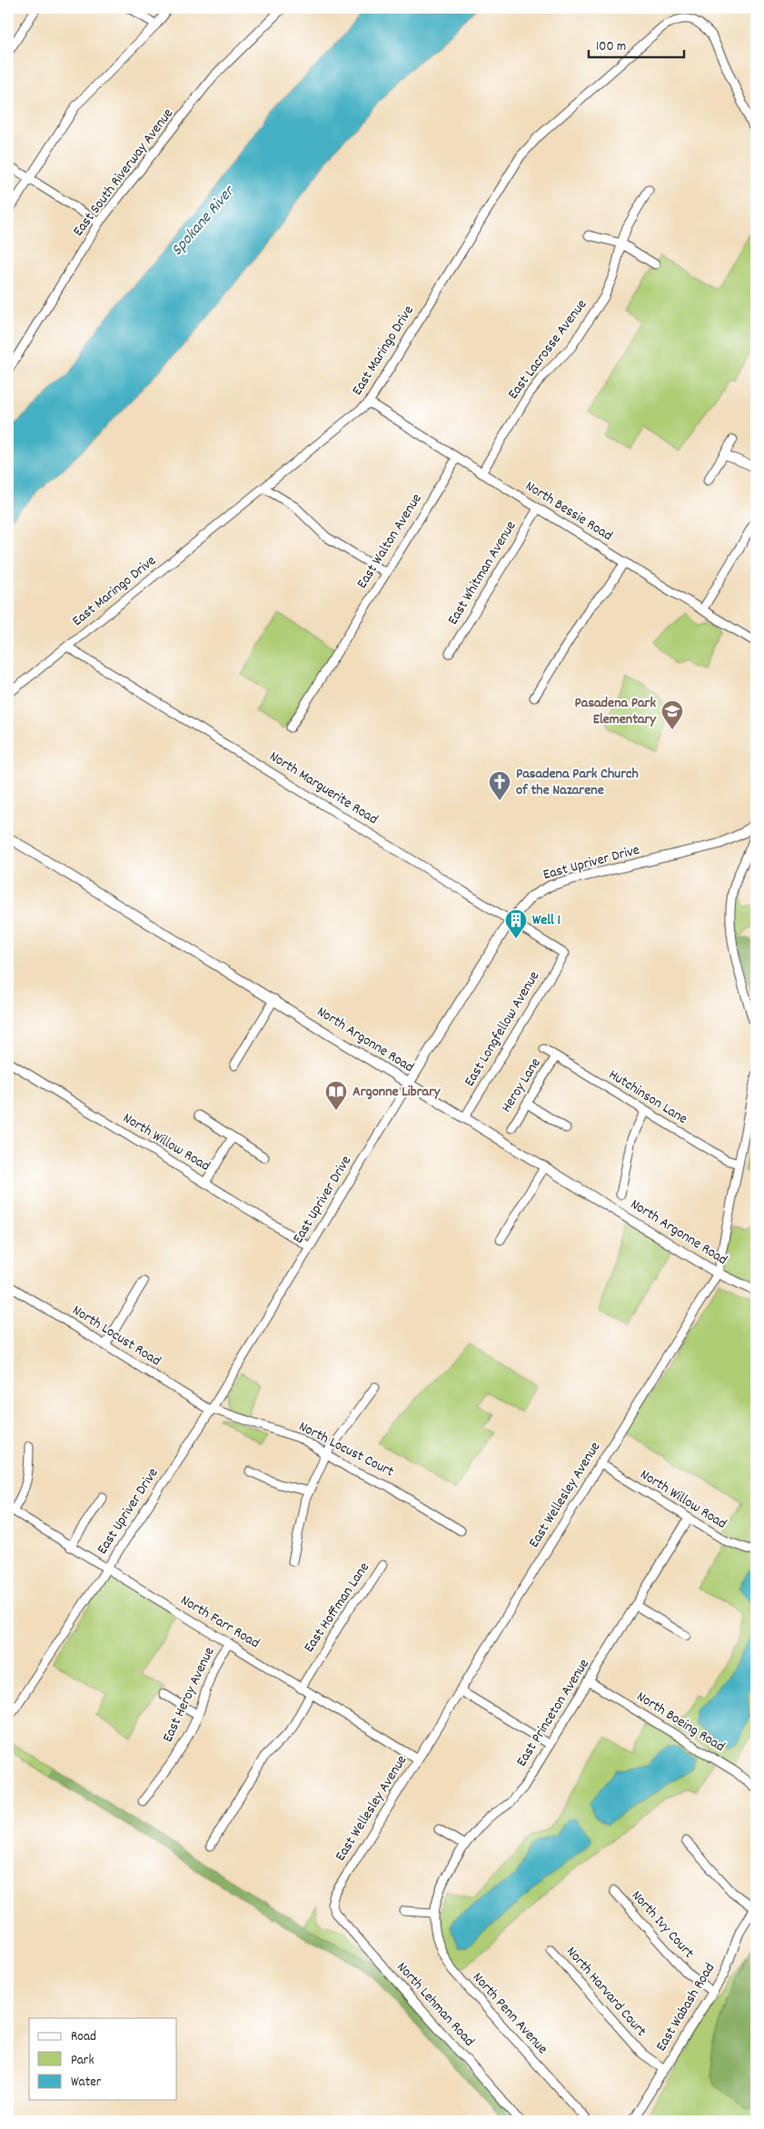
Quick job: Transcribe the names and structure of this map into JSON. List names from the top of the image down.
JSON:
{
  "streets": {
    "main road": ["East Upriver Drive", "North Argonne Road"],
    "street": [
      "East South Riverway Avenue",
      "East Lacrosse Avenue",
      "East Maringo Drive",
      "North Bessie Road",
      "East Walton Avenue",
      "East Whitman Avenue",
      "North Marguerite Road",
      "East Longfellow Avenue",
      "Heroy Lane",
      "Hutchinson Lane",
      "North Willow Road",
      "North Locust Road",
      "North Locust Court",
      "East Wellesley Avenue",
      "East Hoffman Lane",
      "North Farr Road",
      "East Heroy Avenue",
      "East Princeton Avenue",
      "North Boeing Road",
      "North Ivy Court",
      "North Harvard Court",
      "North Lehman Road",
      "East Wabash Road",
      "North Penn Avenue"
    ]
  },
  "crossings": [
    ["East Lacrosse Avenue", "North Bessie Road"],
    ["East Maringo Drive", "North Bessie Road"],
    ["East Maringo Drive", "North Marguerite Road"],
    ["North Bessie Road", "East Walton Avenue"],
    ["North Bessie Road", "East Whitman Avenue"],
    ["North Marguerite Road", "East Upriver Drive"],
    ["North Marguerite Road", "East Longfellow Avenue"],
    ["East Upriver Drive", "North Argonne Road"],
    ["East Upriver Drive", "North Willow Road"],
    ["East Upriver Drive", "North Locust Road"],
    ["East Upriver Drive", "North Locust Court"],
    ["East Upriver Drive", "North Farr Road"],
    ["East Longfellow Avenue", "North Argonne Road"],
    ["North Argonne Road", "East Wellesley Avenue"],
    ["Heroy Lane", "Hutchinson Lane"],
    ["Hutchinson Lane", "East Wellesley Avenue"],
    ["North Willow Road", "East Wellesley Avenue"],
    ["North Willow Road", "East Princeton Avenue"],
    ["North Locust Road", "North Locust Court"],
    ["East Wellesley Avenue", "North Farr Road"],
    ["East Wellesley Avenue", "North Lehman Road"],
    ["East Hoffman Lane", "North Farr Road"],
    ["North Farr Road", "East Heroy Avenue"],
    ["East Princeton Avenue", "North Boeing Road"],
    ["East Princeton Avenue", "North Penn Avenue"],
    ["North Ivy Court", "East Wabash Road"],
    ["North Harvard Court", "East Wabash Road"]
  ],
  "water": ["Spokane River"],
  "places": {
    "school or university": ["Pasadena Park Elementary"],
    "church": ["Pasadena Park Church of the Nazarene"],
    "building": ["Well 1"],
    "library": ["Argonne Library"]
  },
  "legend": ["Road", "Park", "Water"],
  "scale_bar": "100 m"
}
